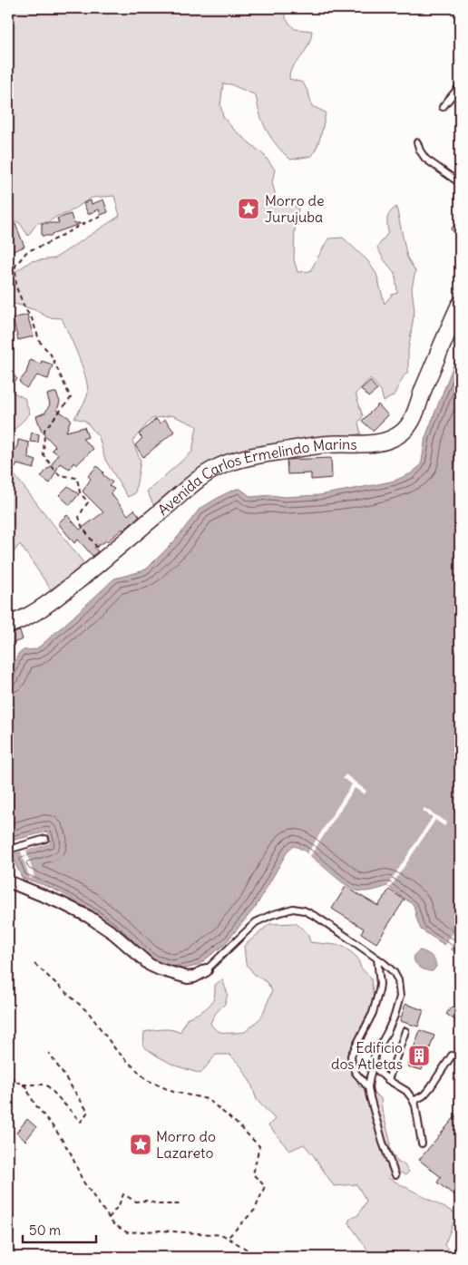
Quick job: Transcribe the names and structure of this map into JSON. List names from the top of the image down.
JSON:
{
  "streets": {
    "street": ["Avenida Carlos Ermelindo Marins"]
  },
  "places": {
    "place": ["Morro de Jurujuba", "Morro do Lazareto"],
    "building": ["Edificio dos Atletas"]
  },
  "scale_bar": "50 m"
}
